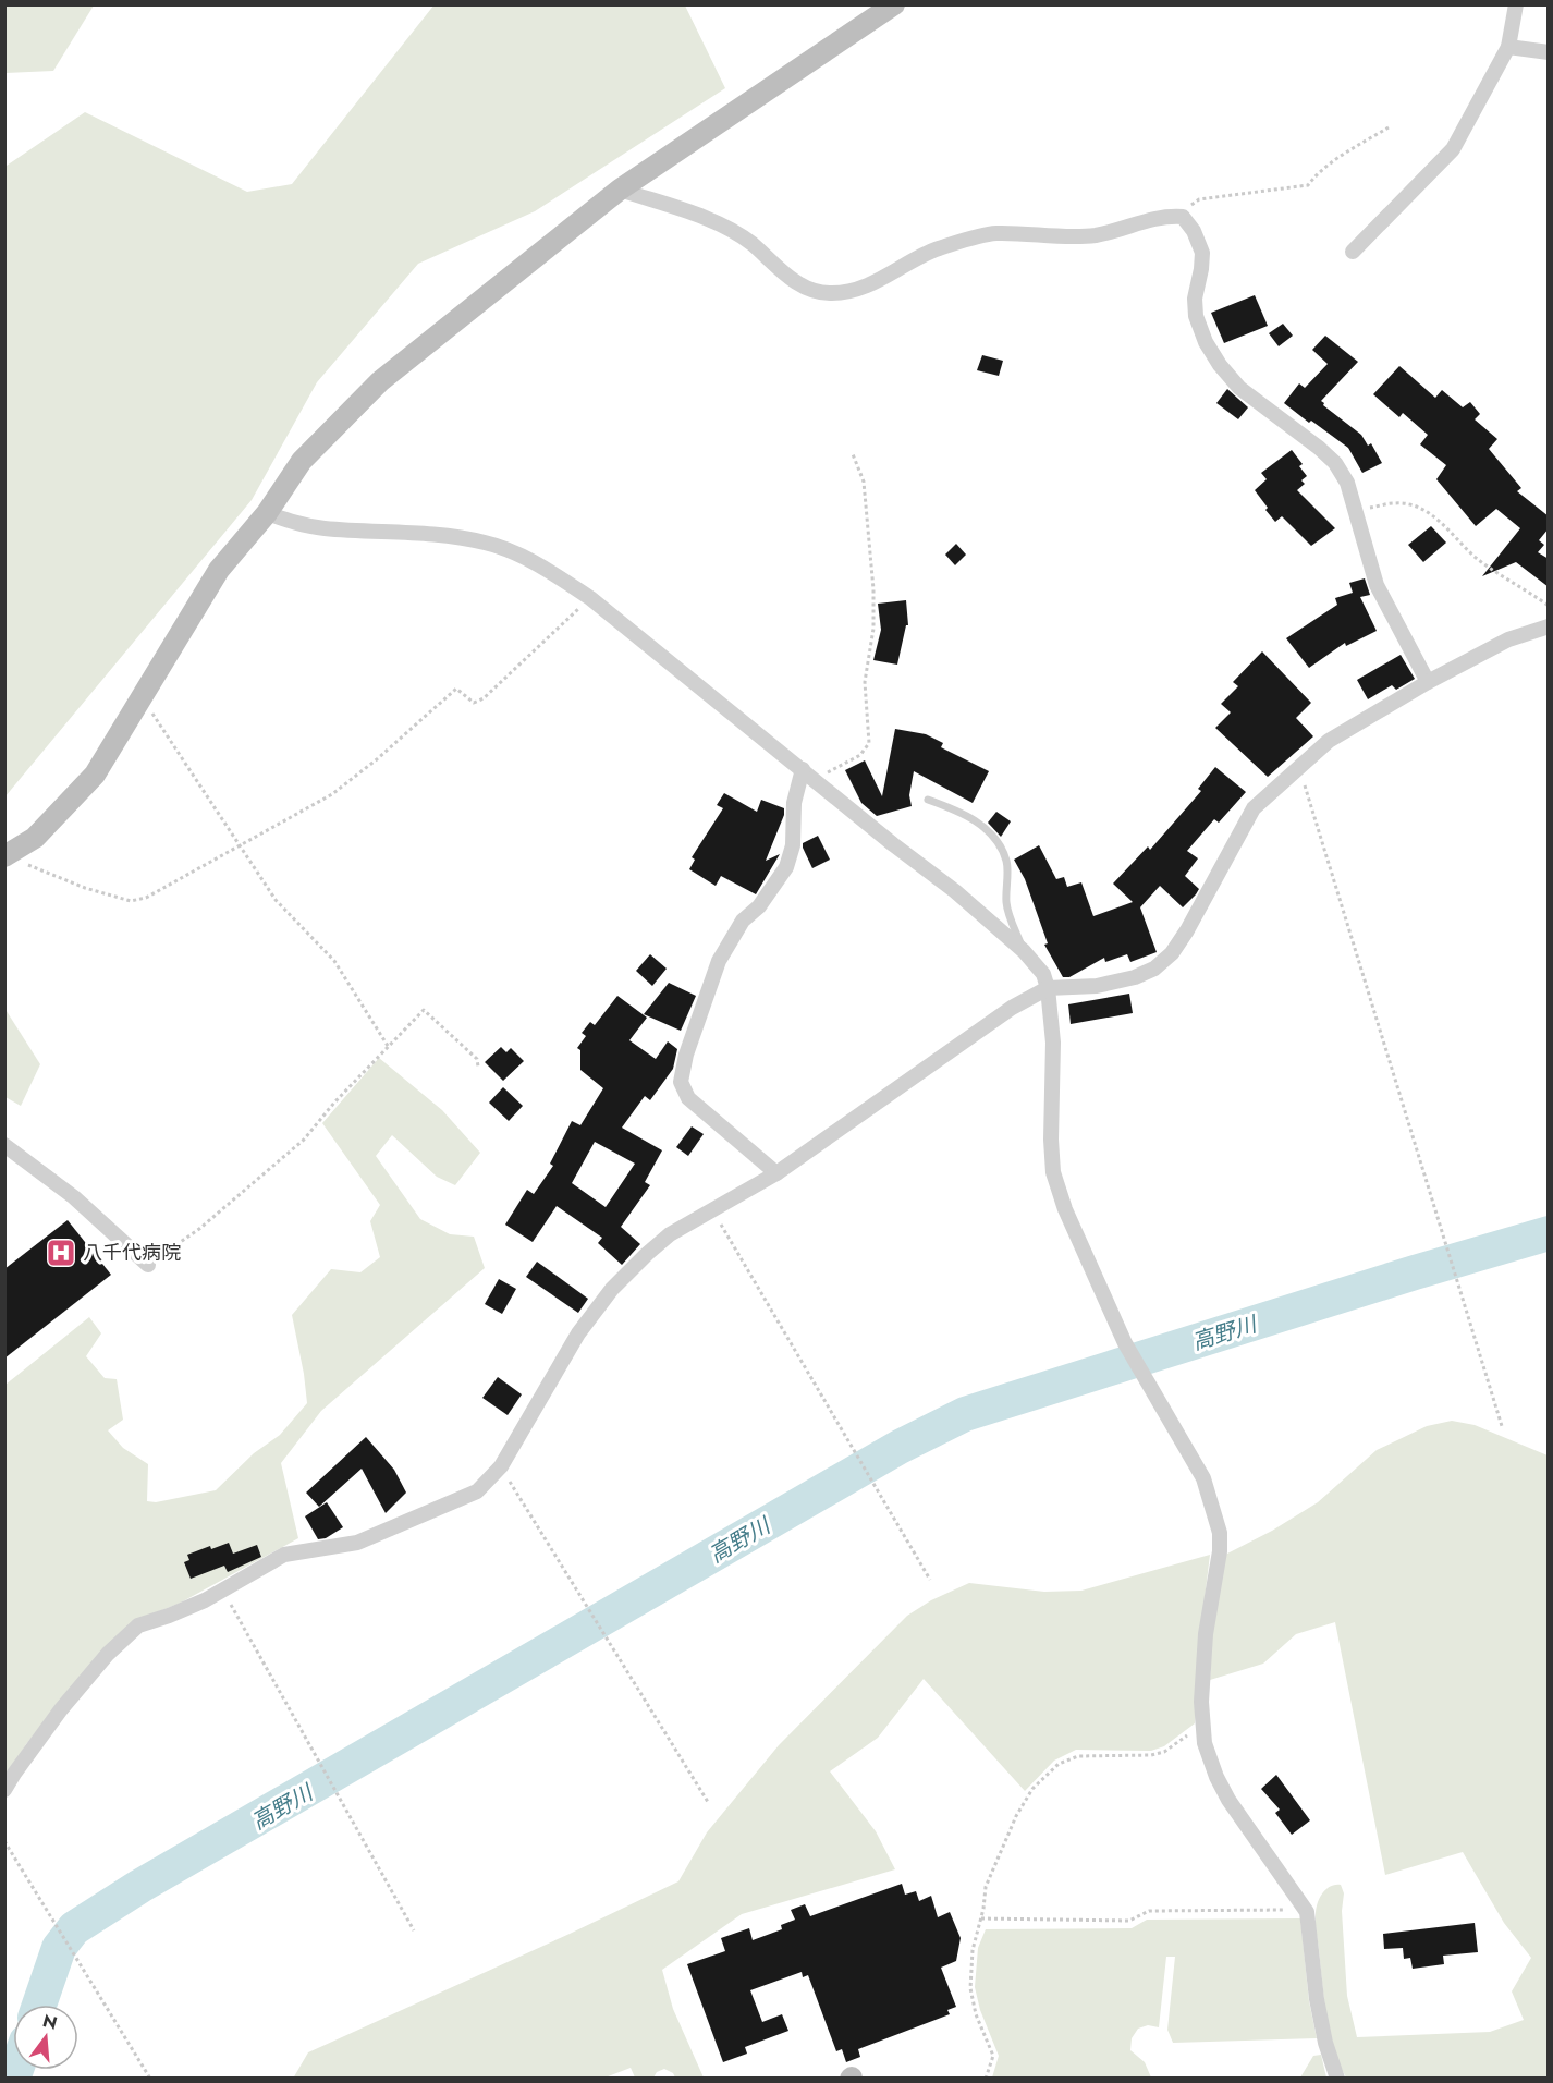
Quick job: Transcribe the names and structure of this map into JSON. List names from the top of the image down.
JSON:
{
  "water": ["高野川"],
  "places": {
    "hospital": ["八千代病院"]
  },
  "north": "top"
}
